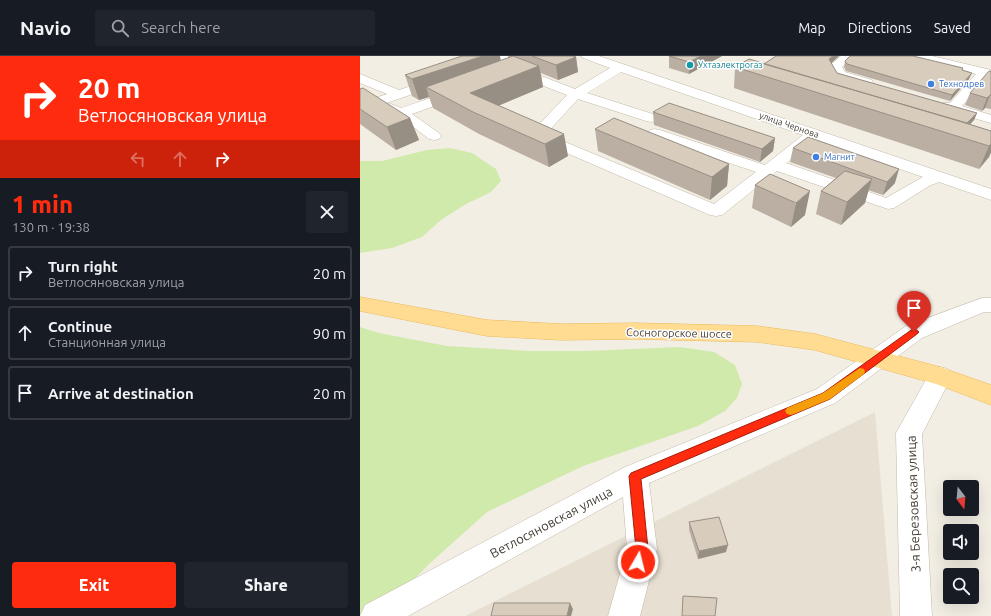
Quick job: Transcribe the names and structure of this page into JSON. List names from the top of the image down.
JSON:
{
  "streets": {
    "main road": ["Сосногорское шоссе"],
    "street": ["улица Чернова", "3-я Березовская улица", "Ветлосяновская улица"]
  },
  "crossings": [
    ["Сосногорское шоссе", "3-я Березовская улица"],
    ["Сосногорское шоссе", "Ветлосяновская улица"]
  ],
  "places": ["Ухтаэлектрогаз", "Технодрев", "Магнит"],
  "north": "bottom",
  "page": {
    "header": "Navio",
    "search": "Search here",
    "nav": ["Map", "Directions", "Saved"],
    "turn": ["20 m", "Ветлосяновская улица"],
    "heading": ["1 min", "130 m · 19:38"],
    "list": [
      {
        "name": "Turn right",
        "note": "Ветлосяновская улица",
        "value": "20 m"
      },
      {
        "name": "Continue",
        "note": "Станционная улица",
        "value": "90 m"
      },
      {
        "name": "Arrive at destination",
        "value": "20 m"
      }
    ],
    "buttons": ["Exit", "Share"]
  }
}
